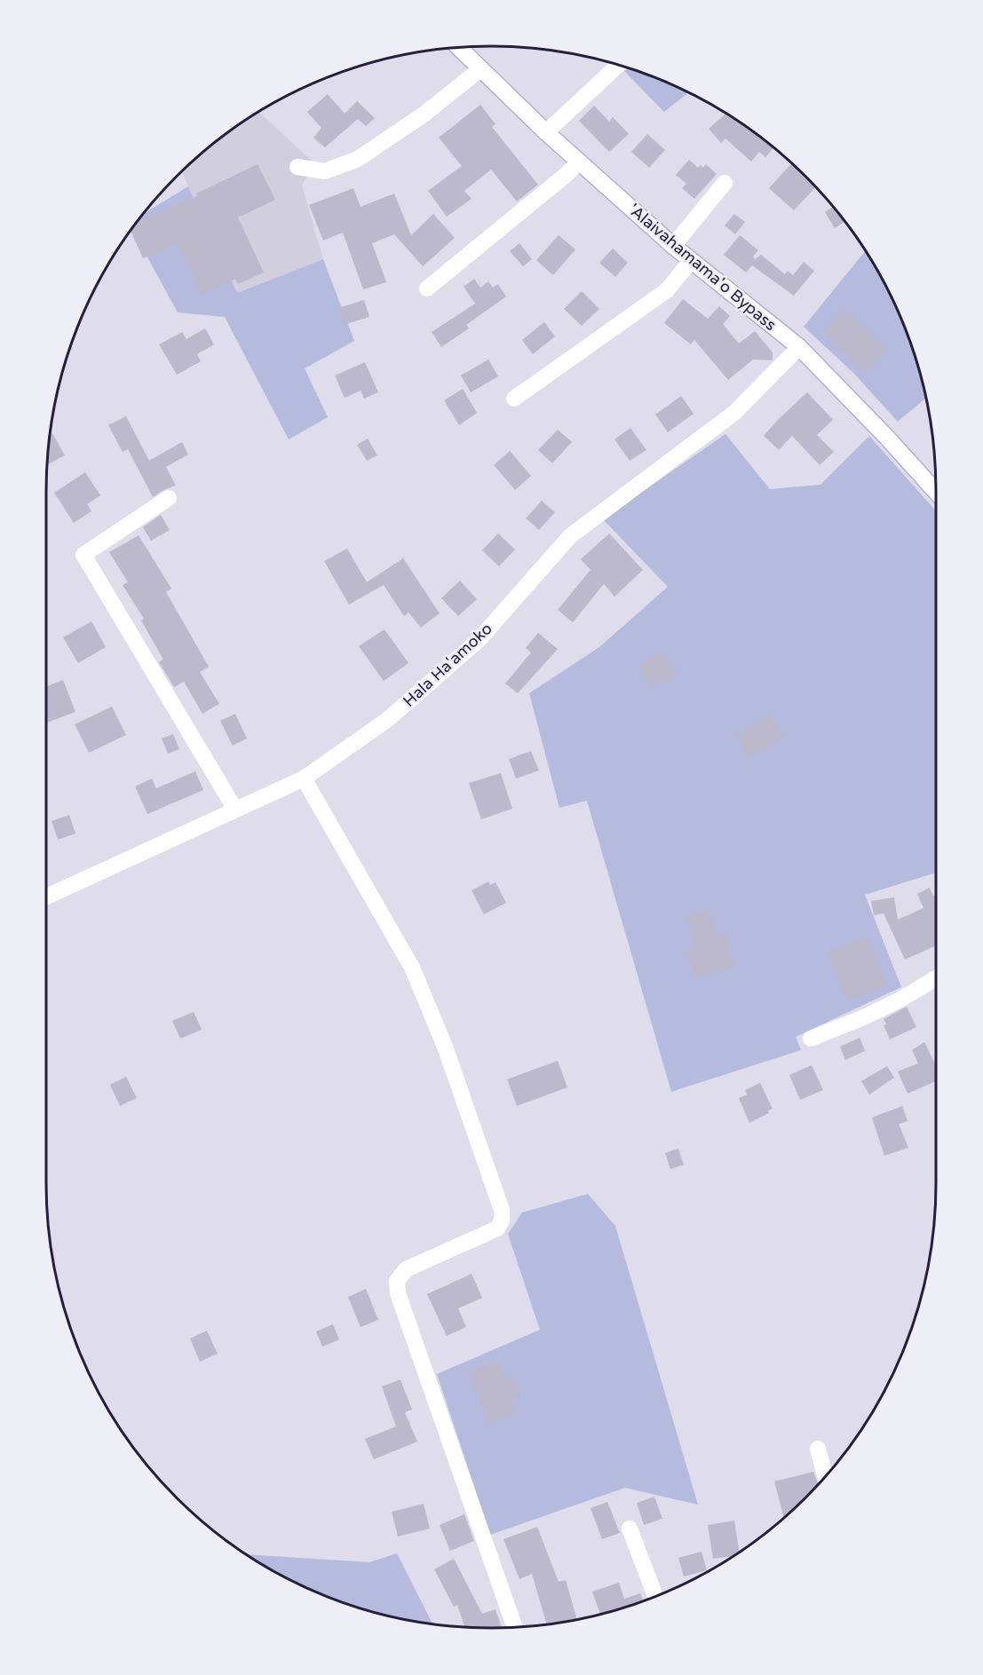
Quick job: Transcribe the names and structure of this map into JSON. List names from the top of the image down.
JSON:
{
  "streets": {
    "street": ["'Alaivahamama'o Bypass", "Hala Ha'amoko"]
  },
  "crossings": [
    ["'Alaivahamama'o Bypass", "Hala Ha'amoko"]
  ]
}
